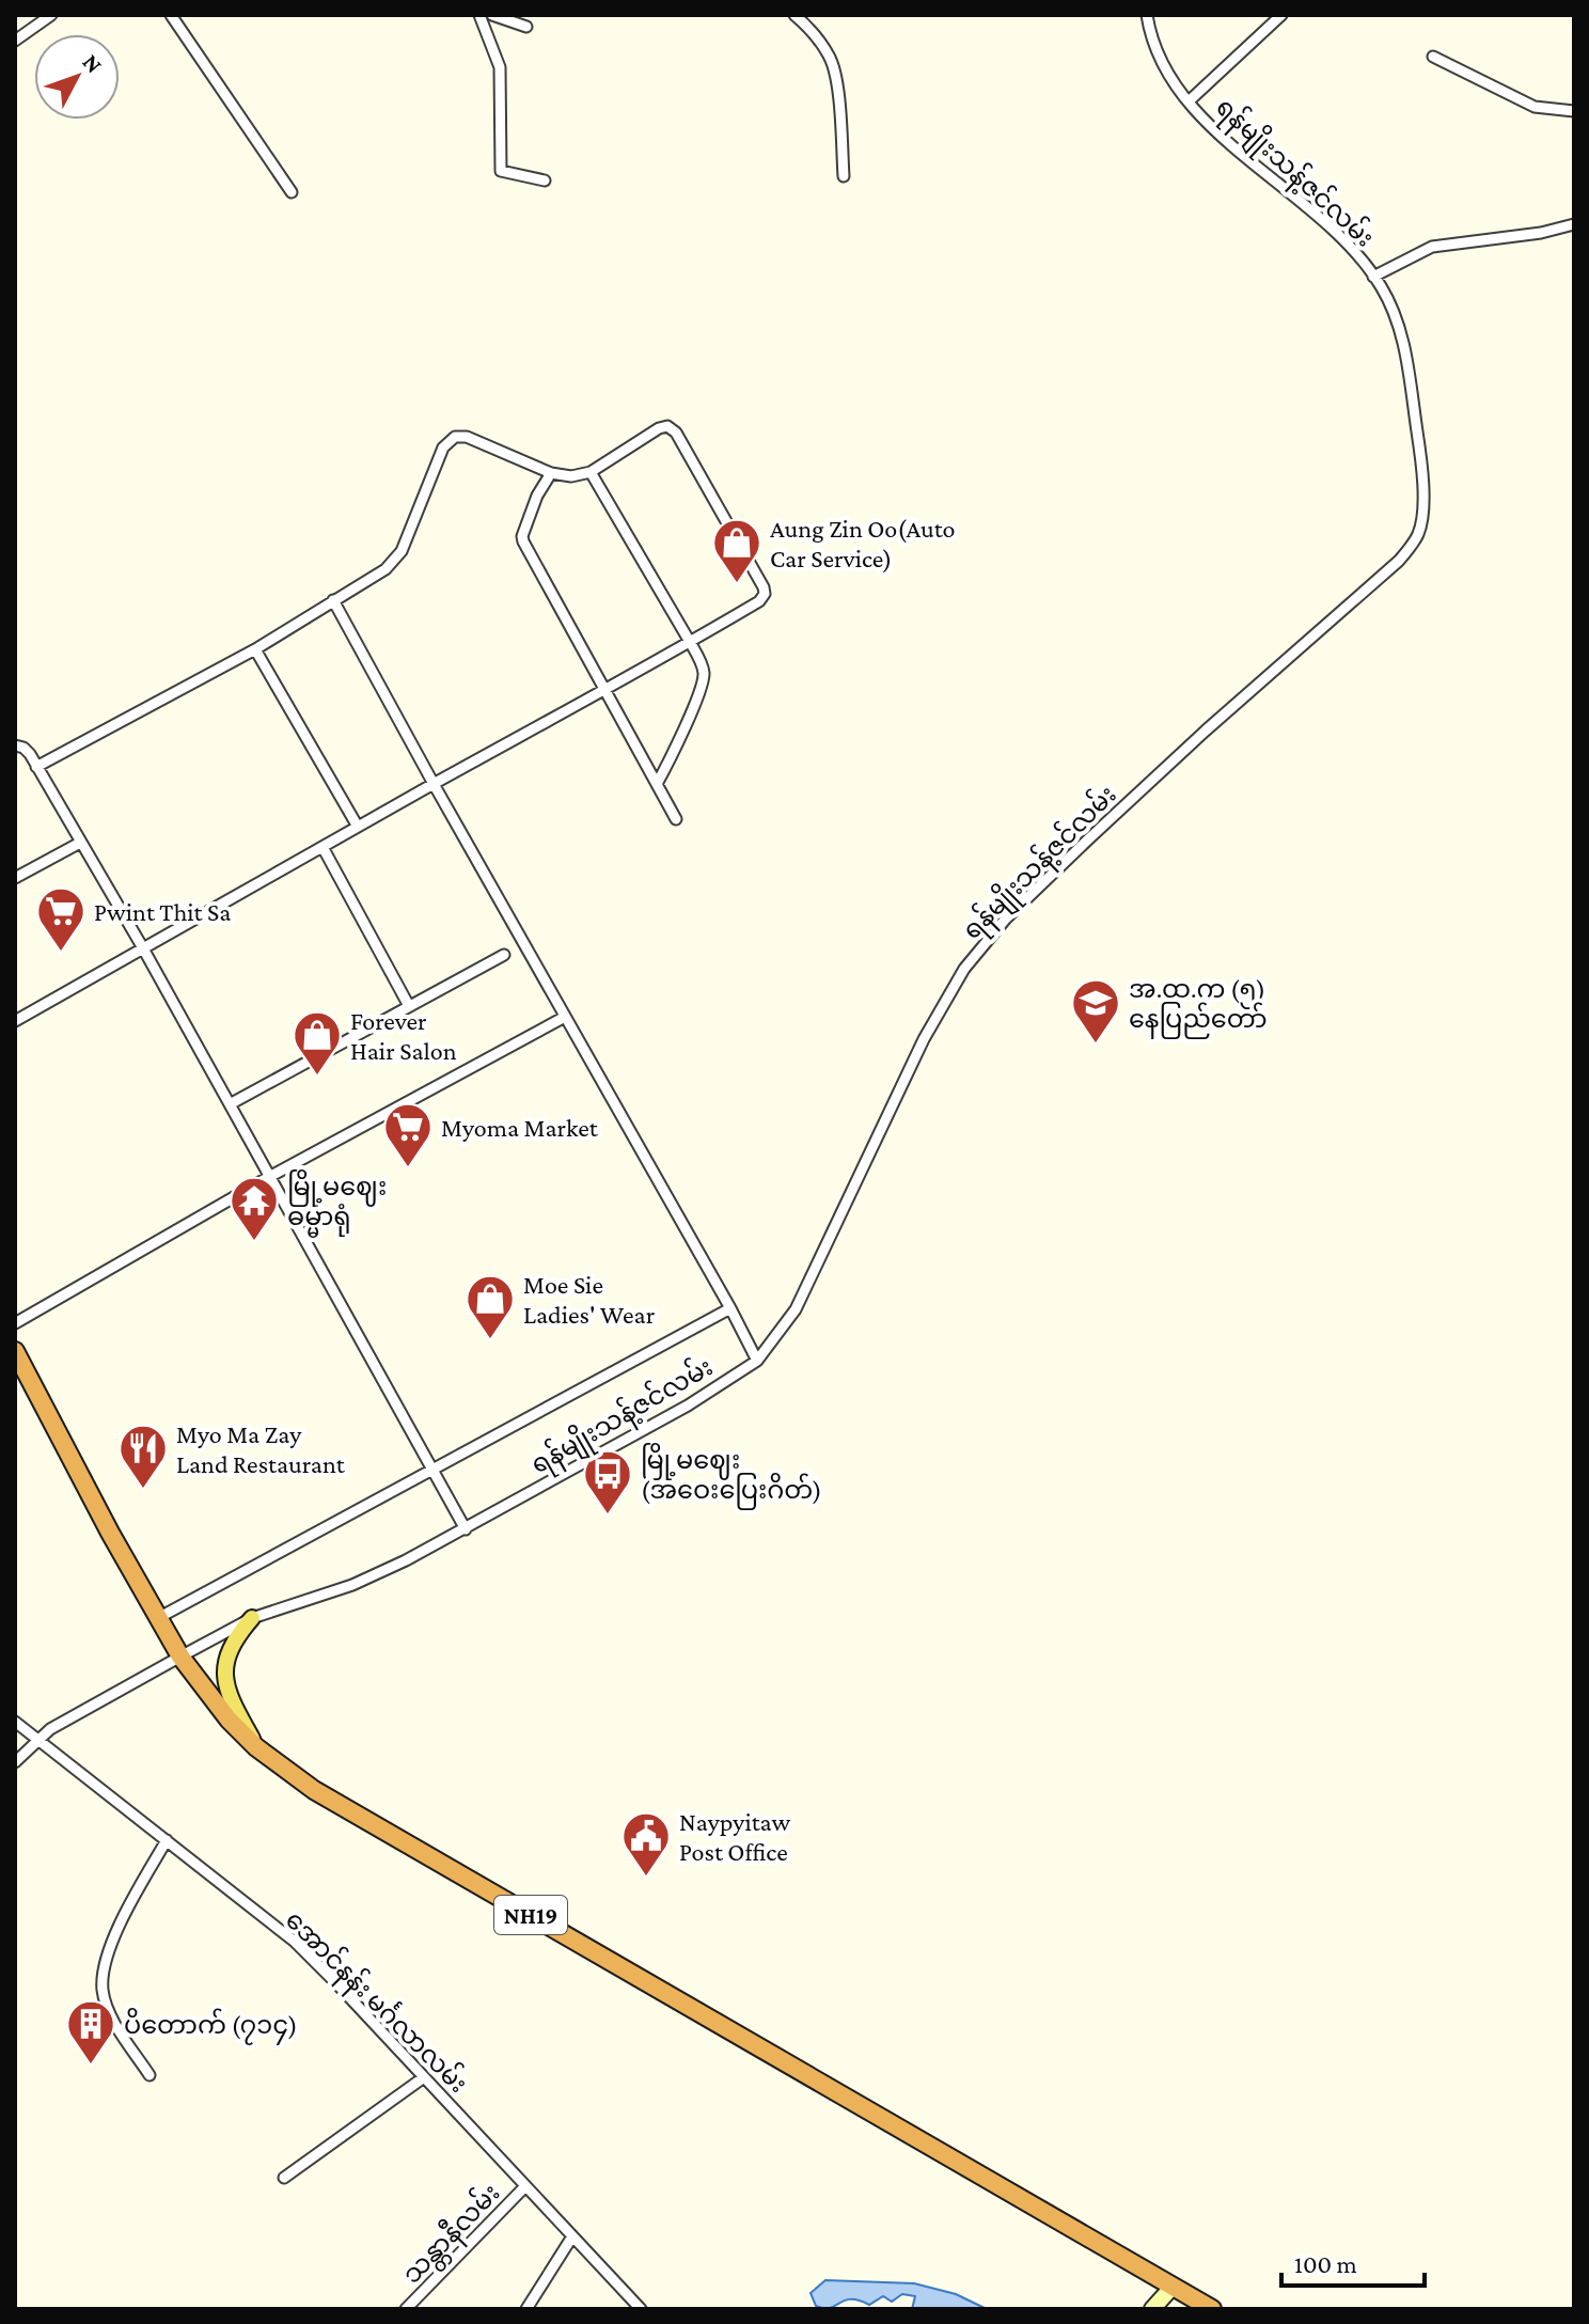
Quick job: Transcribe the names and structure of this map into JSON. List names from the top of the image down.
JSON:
{
  "streets": {
    "highway": ["NH19"],
    "street": ["ရန်မျိုးသန့်ဇင်လမ်း", "အောင်နန်း မင်္ဂလာလမ်း", "သန္တာနီလမ်း"]
  },
  "crossings": [
    ["ရန်မျိုးသန့်ဇင်လမ်း", "NH19"],
    ["ရန်မျိုးသန့်ဇင်လမ်း", "အောင်နန်း မင်္ဂလာလမ်း"],
    ["အောင်နန်း မင်္ဂလာလမ်း", "သန္တာနီလမ်း"]
  ],
  "places": {
    "shop": ["Aung Zin Oo(Auto Car Service)", "Forever Hair Salon", "Moe Sie Ladies' Wear"],
    "supermarket": ["Pwint Thit Sa", "Myoma Market"],
    "school or university": ["အ.ထ.က (၅) နေပြည်တော်"],
    "temple": ["မြို့မဈေး ဓမ္မာရုံ"],
    "restaurant": ["Myo Ma Zay Land Restaurant"],
    "bus stop": ["မြို့မဈေး (အဝေးပြေးဂိတ်)"],
    "public building": ["Naypyitaw Post Office"],
    "building": ["ပိတောက် (၇၁၄)"]
  },
  "scale_bar": "100 m",
  "north": "top right"
}
